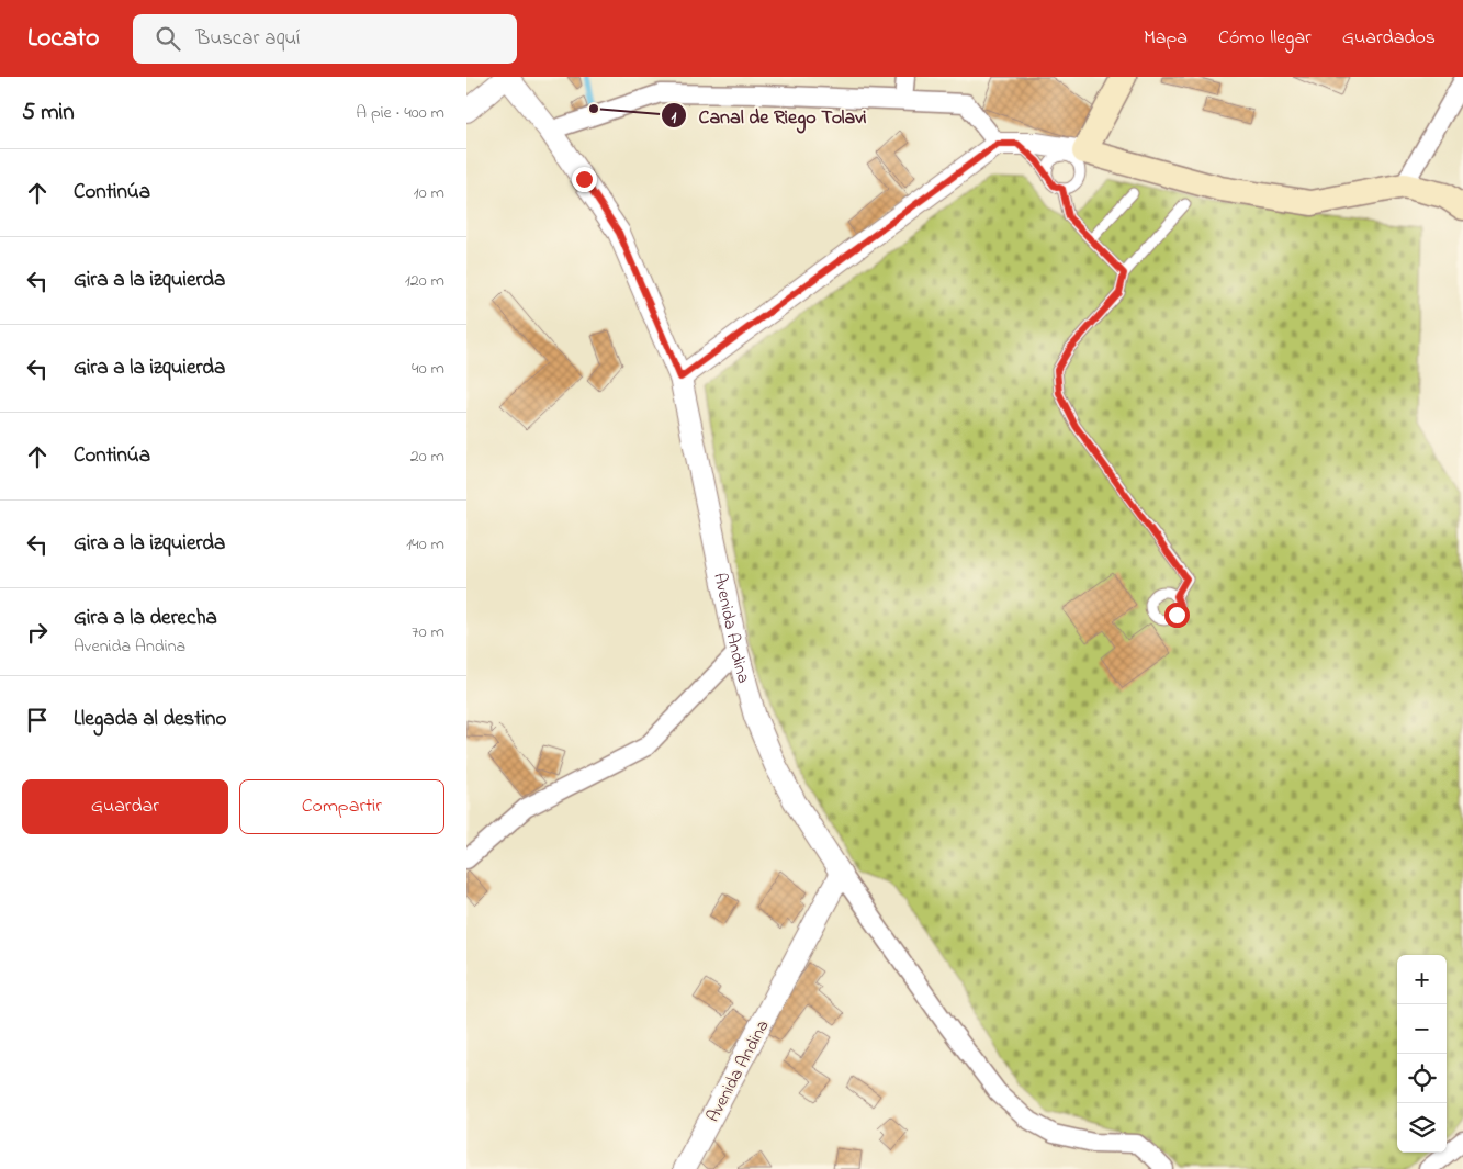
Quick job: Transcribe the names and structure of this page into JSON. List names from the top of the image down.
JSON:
{
  "streets": {
    "street": ["Avenida Andina"]
  },
  "places": ["Canal de Riego Tolavi"],
  "page": {
    "header": "Locato",
    "search": "Buscar aquí",
    "nav": ["Mapa", "Cómo llegar", "Guardados"],
    "heading": ["5 min", "A pie · 400 m"],
    "list": [
      ["Continúa", "10 m"],
      ["Gira a la izquierda", "120 m"],
      ["Gira a la izquierda", "40 m"],
      ["Continúa", "20 m"],
      ["Gira a la izquierda", "140 m"],
      ["Gira a la derecha", "Avenida Andina", "70 m"],
      "Llegada al destino"
    ],
    "buttons": ["Guardar", "Compartir"],
    "map_buttons": ["+", "−"]
  }
}
